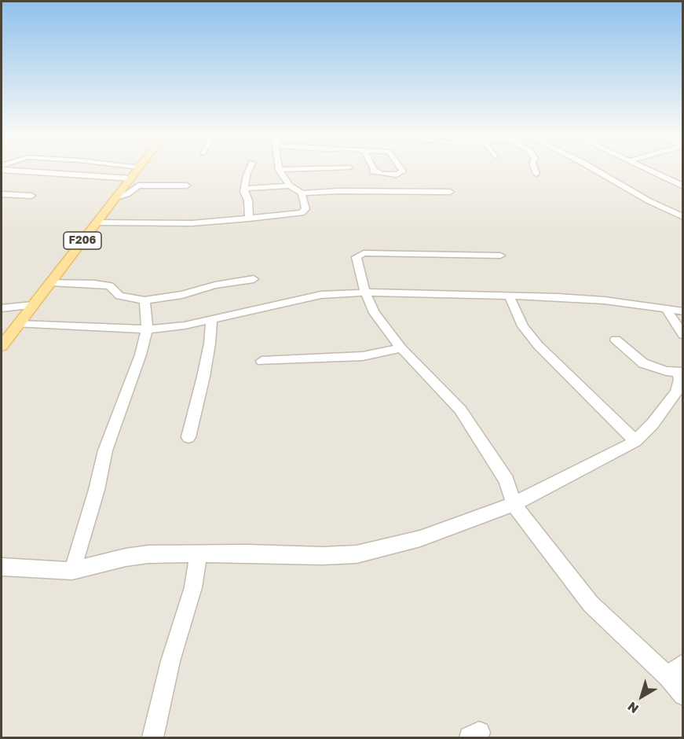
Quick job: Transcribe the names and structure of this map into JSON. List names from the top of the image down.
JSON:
{
  "streets": {
    "main road": ["F206"]
  },
  "north": "bottom left"
}
